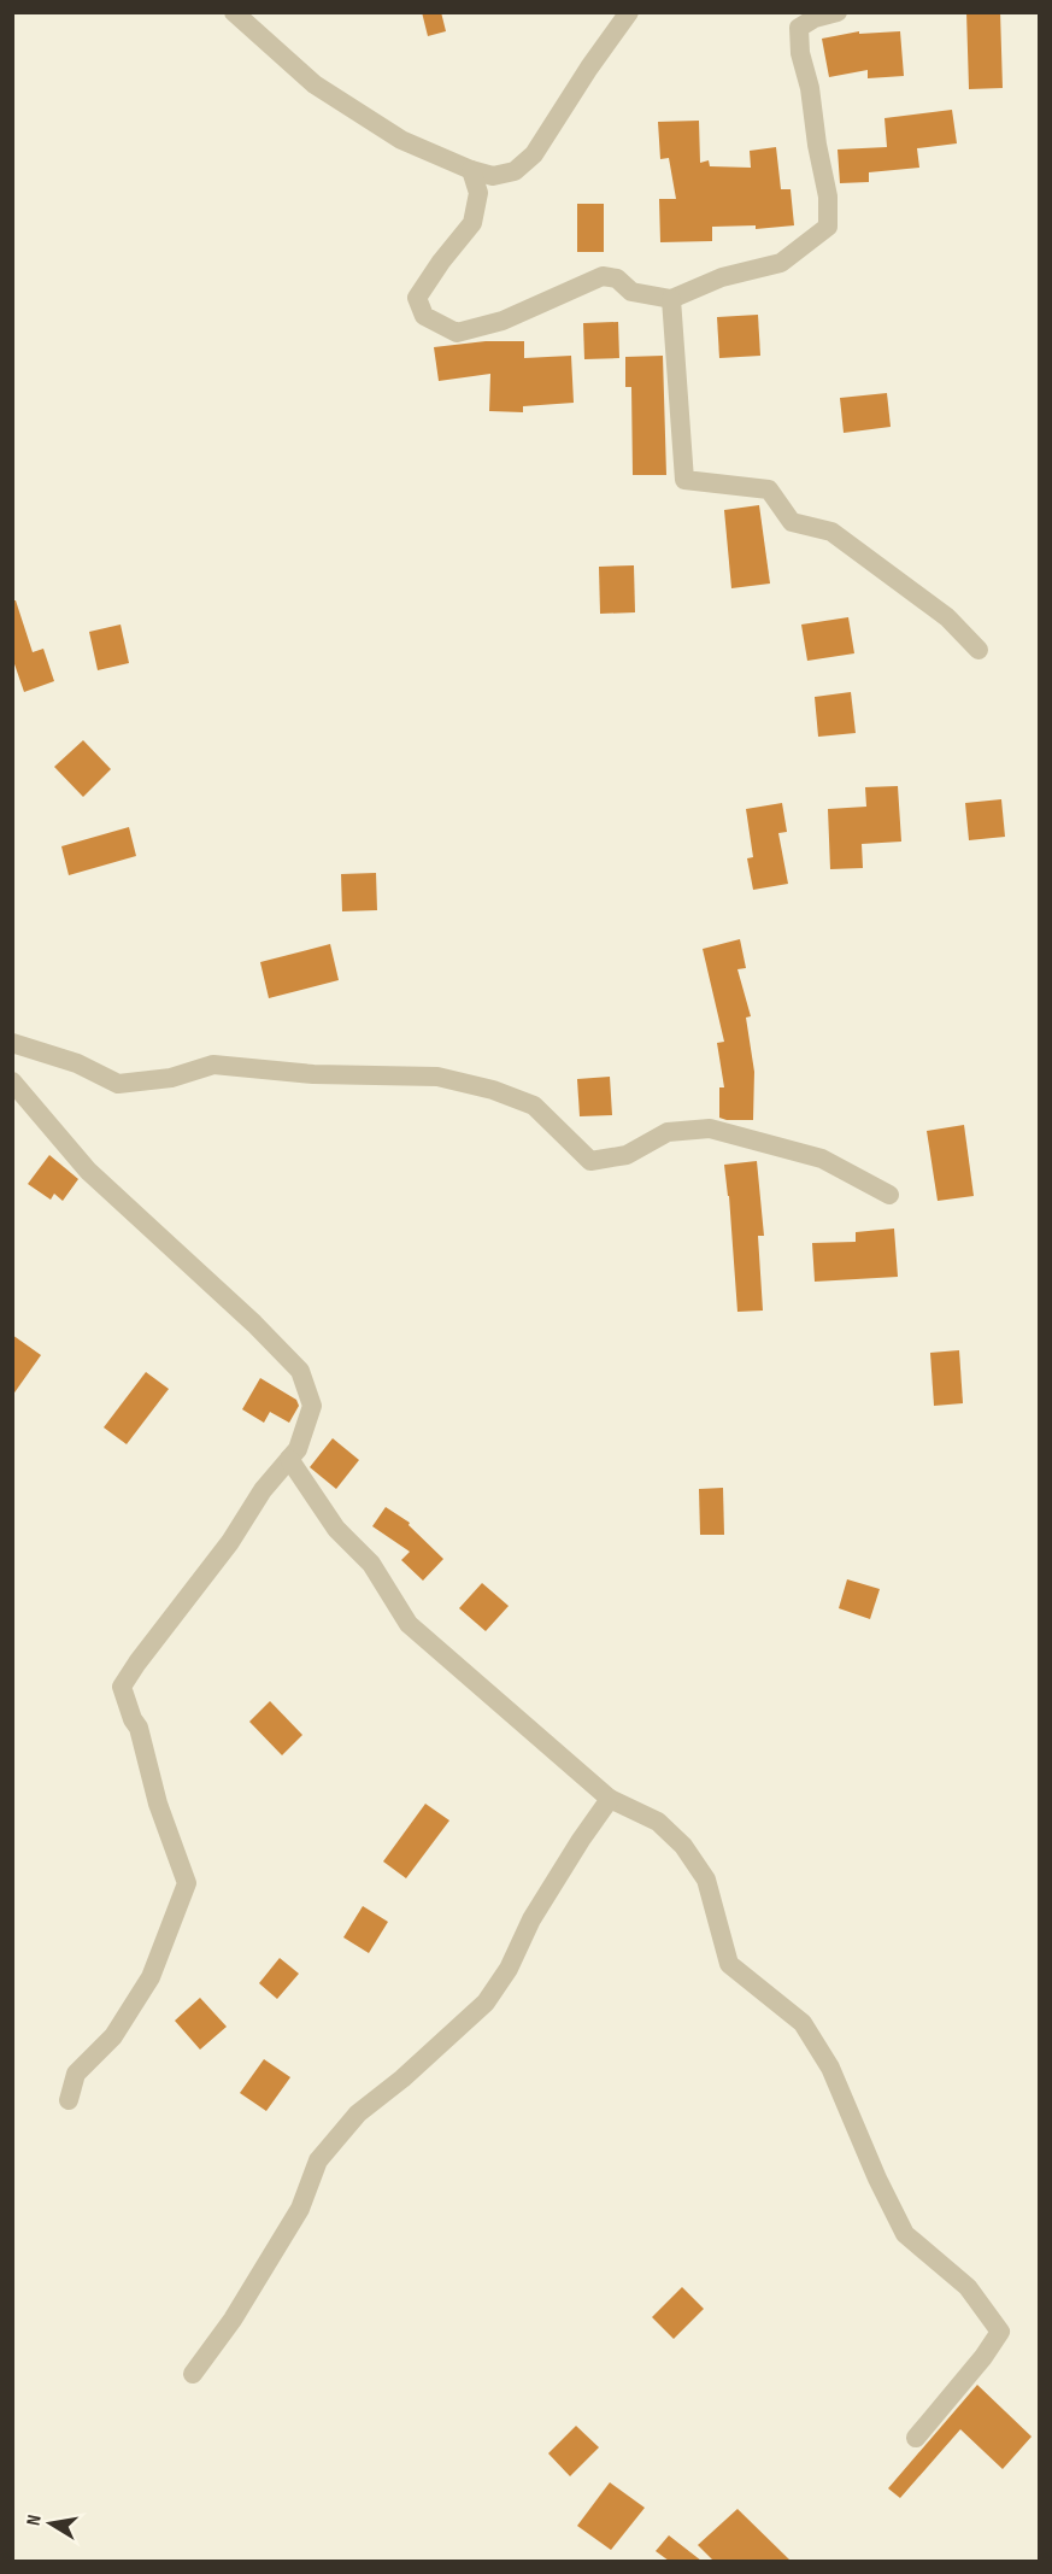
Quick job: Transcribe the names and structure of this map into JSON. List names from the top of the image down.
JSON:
{
  "north": "left"
}
